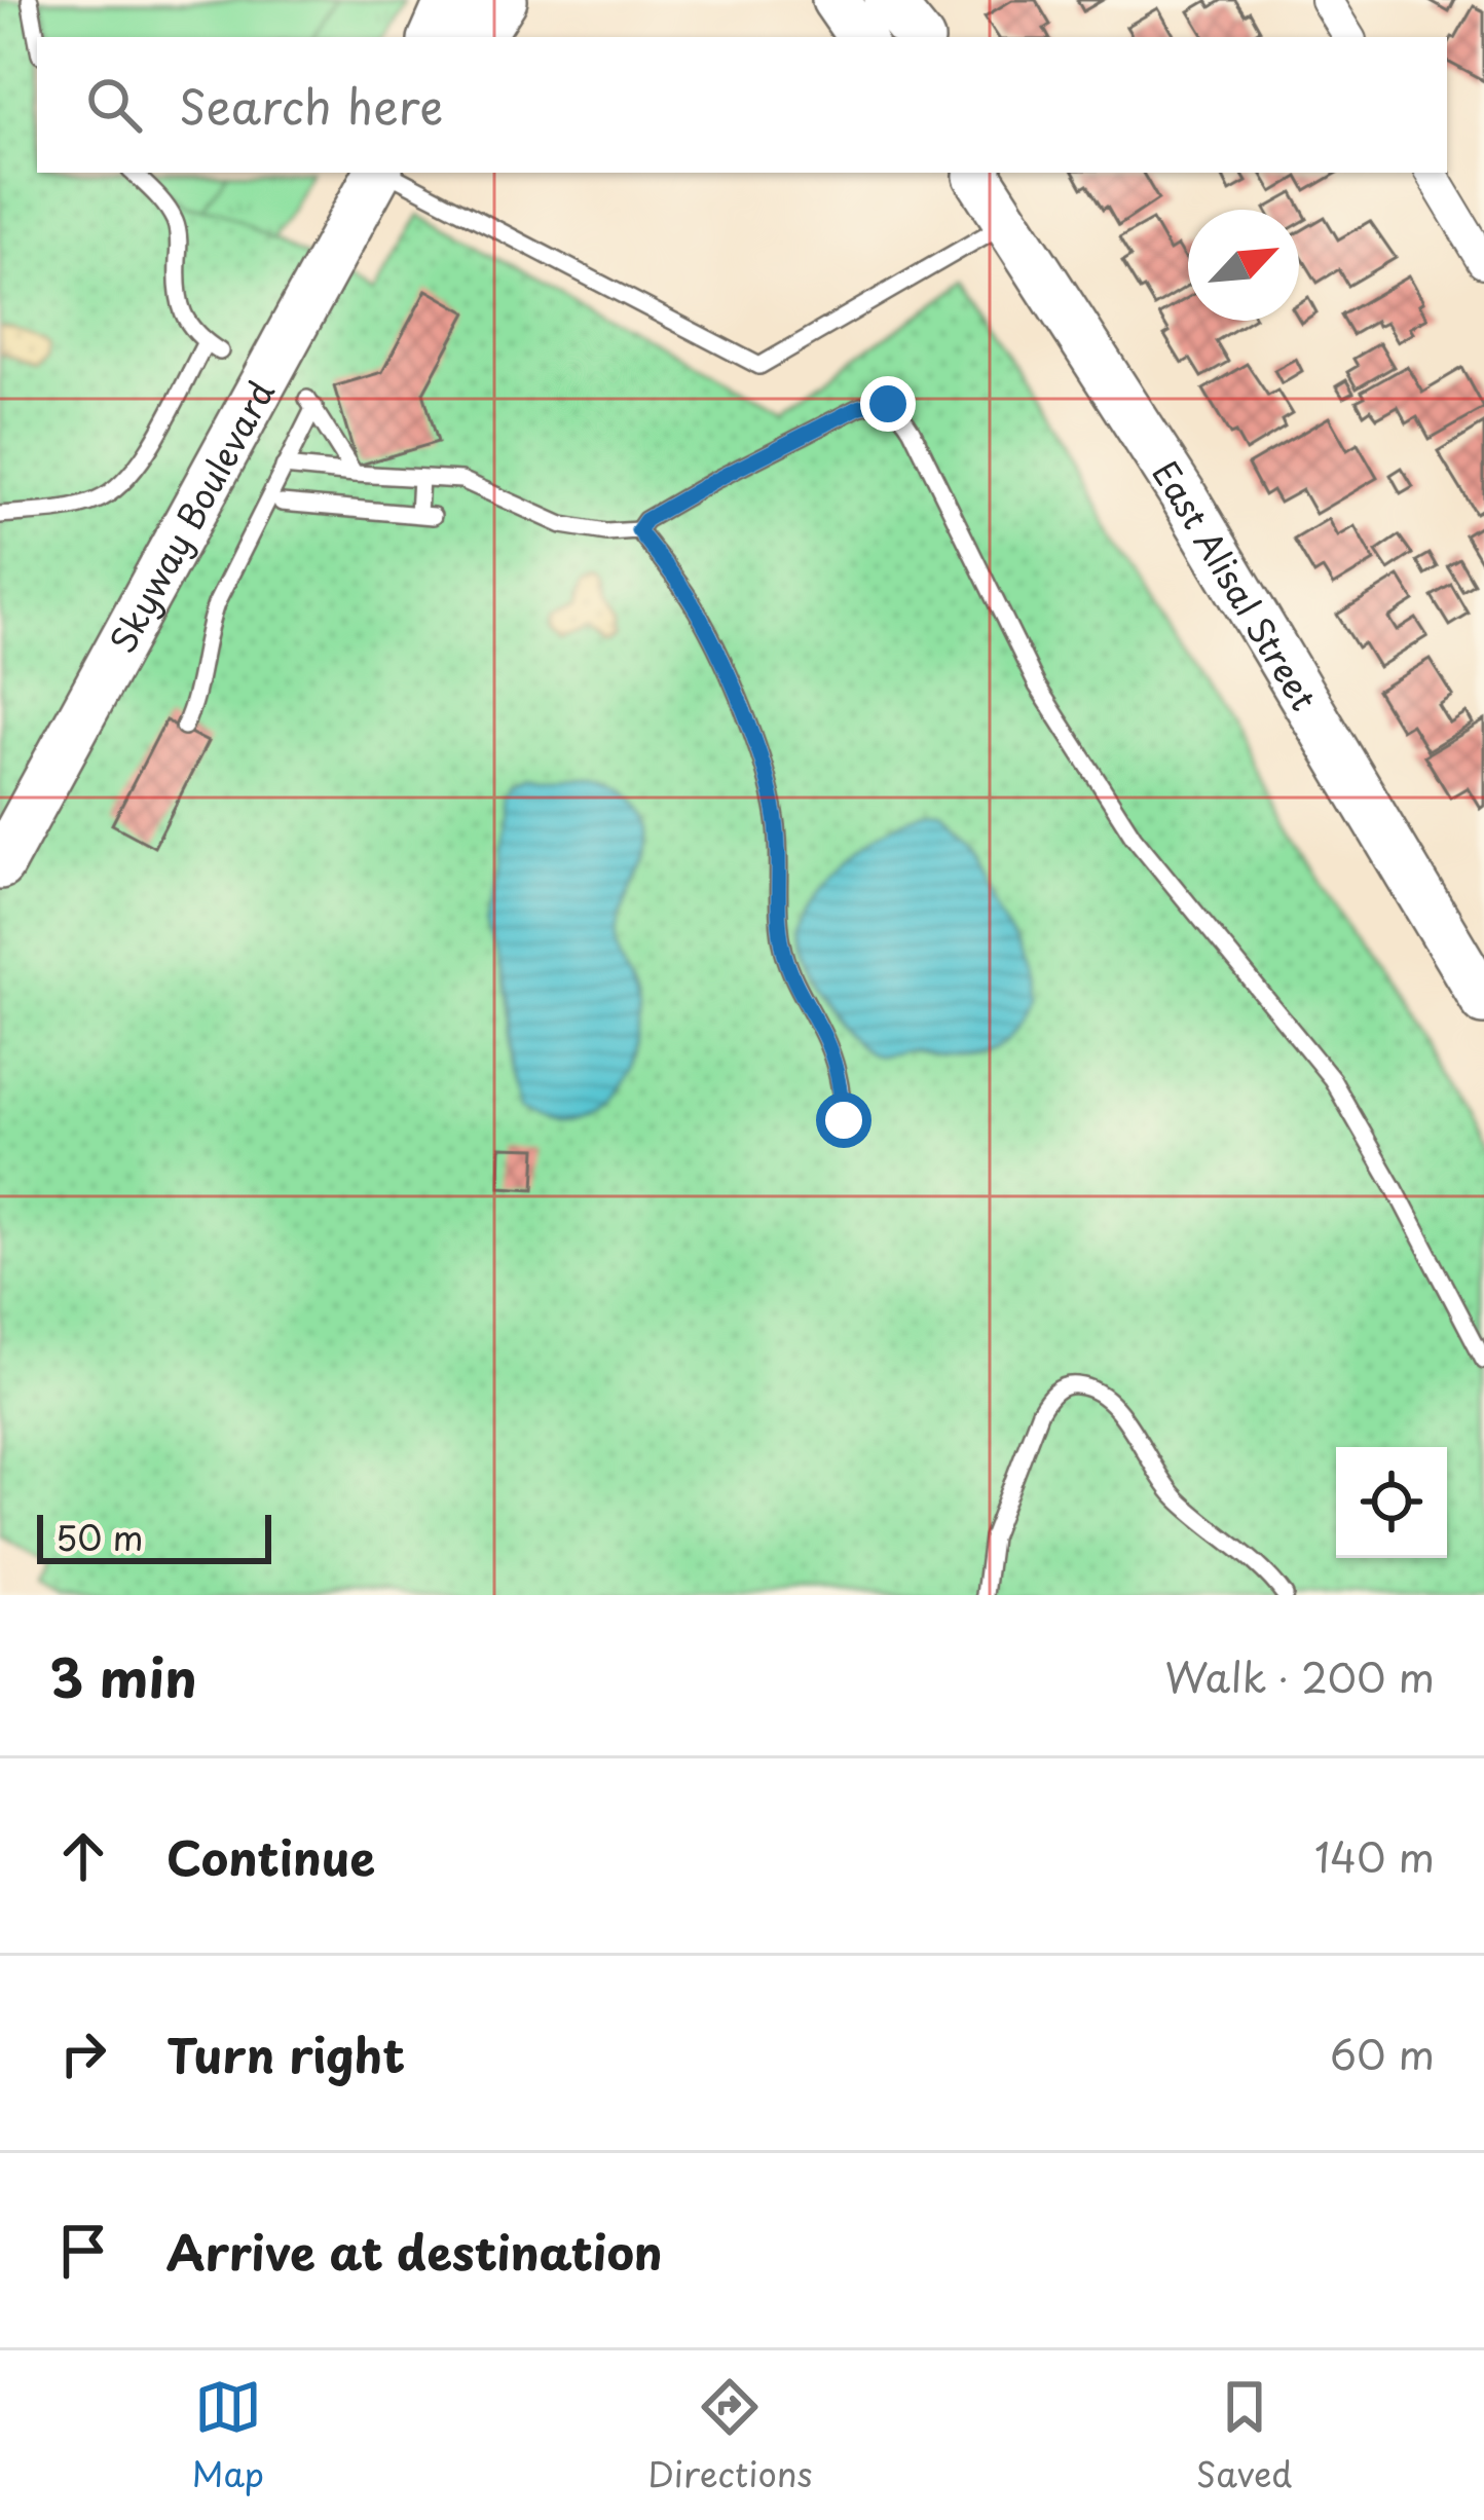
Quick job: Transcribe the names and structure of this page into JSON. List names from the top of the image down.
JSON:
{
  "streets": {
    "street": ["Skyway Boulevard", "East Alisal Street"]
  },
  "scale_bar": "50 m",
  "north": "top right",
  "page": {
    "search": "Search here",
    "scale": "50 m",
    "heading": ["3 min", "Walk · 200 m"],
    "list": [
      ["Continue", "140 m"],
      ["Turn right", "60 m"],
      "Arrive at destination"
    ],
    "nav": ["Map", "Directions", "Saved"]
  }
}
